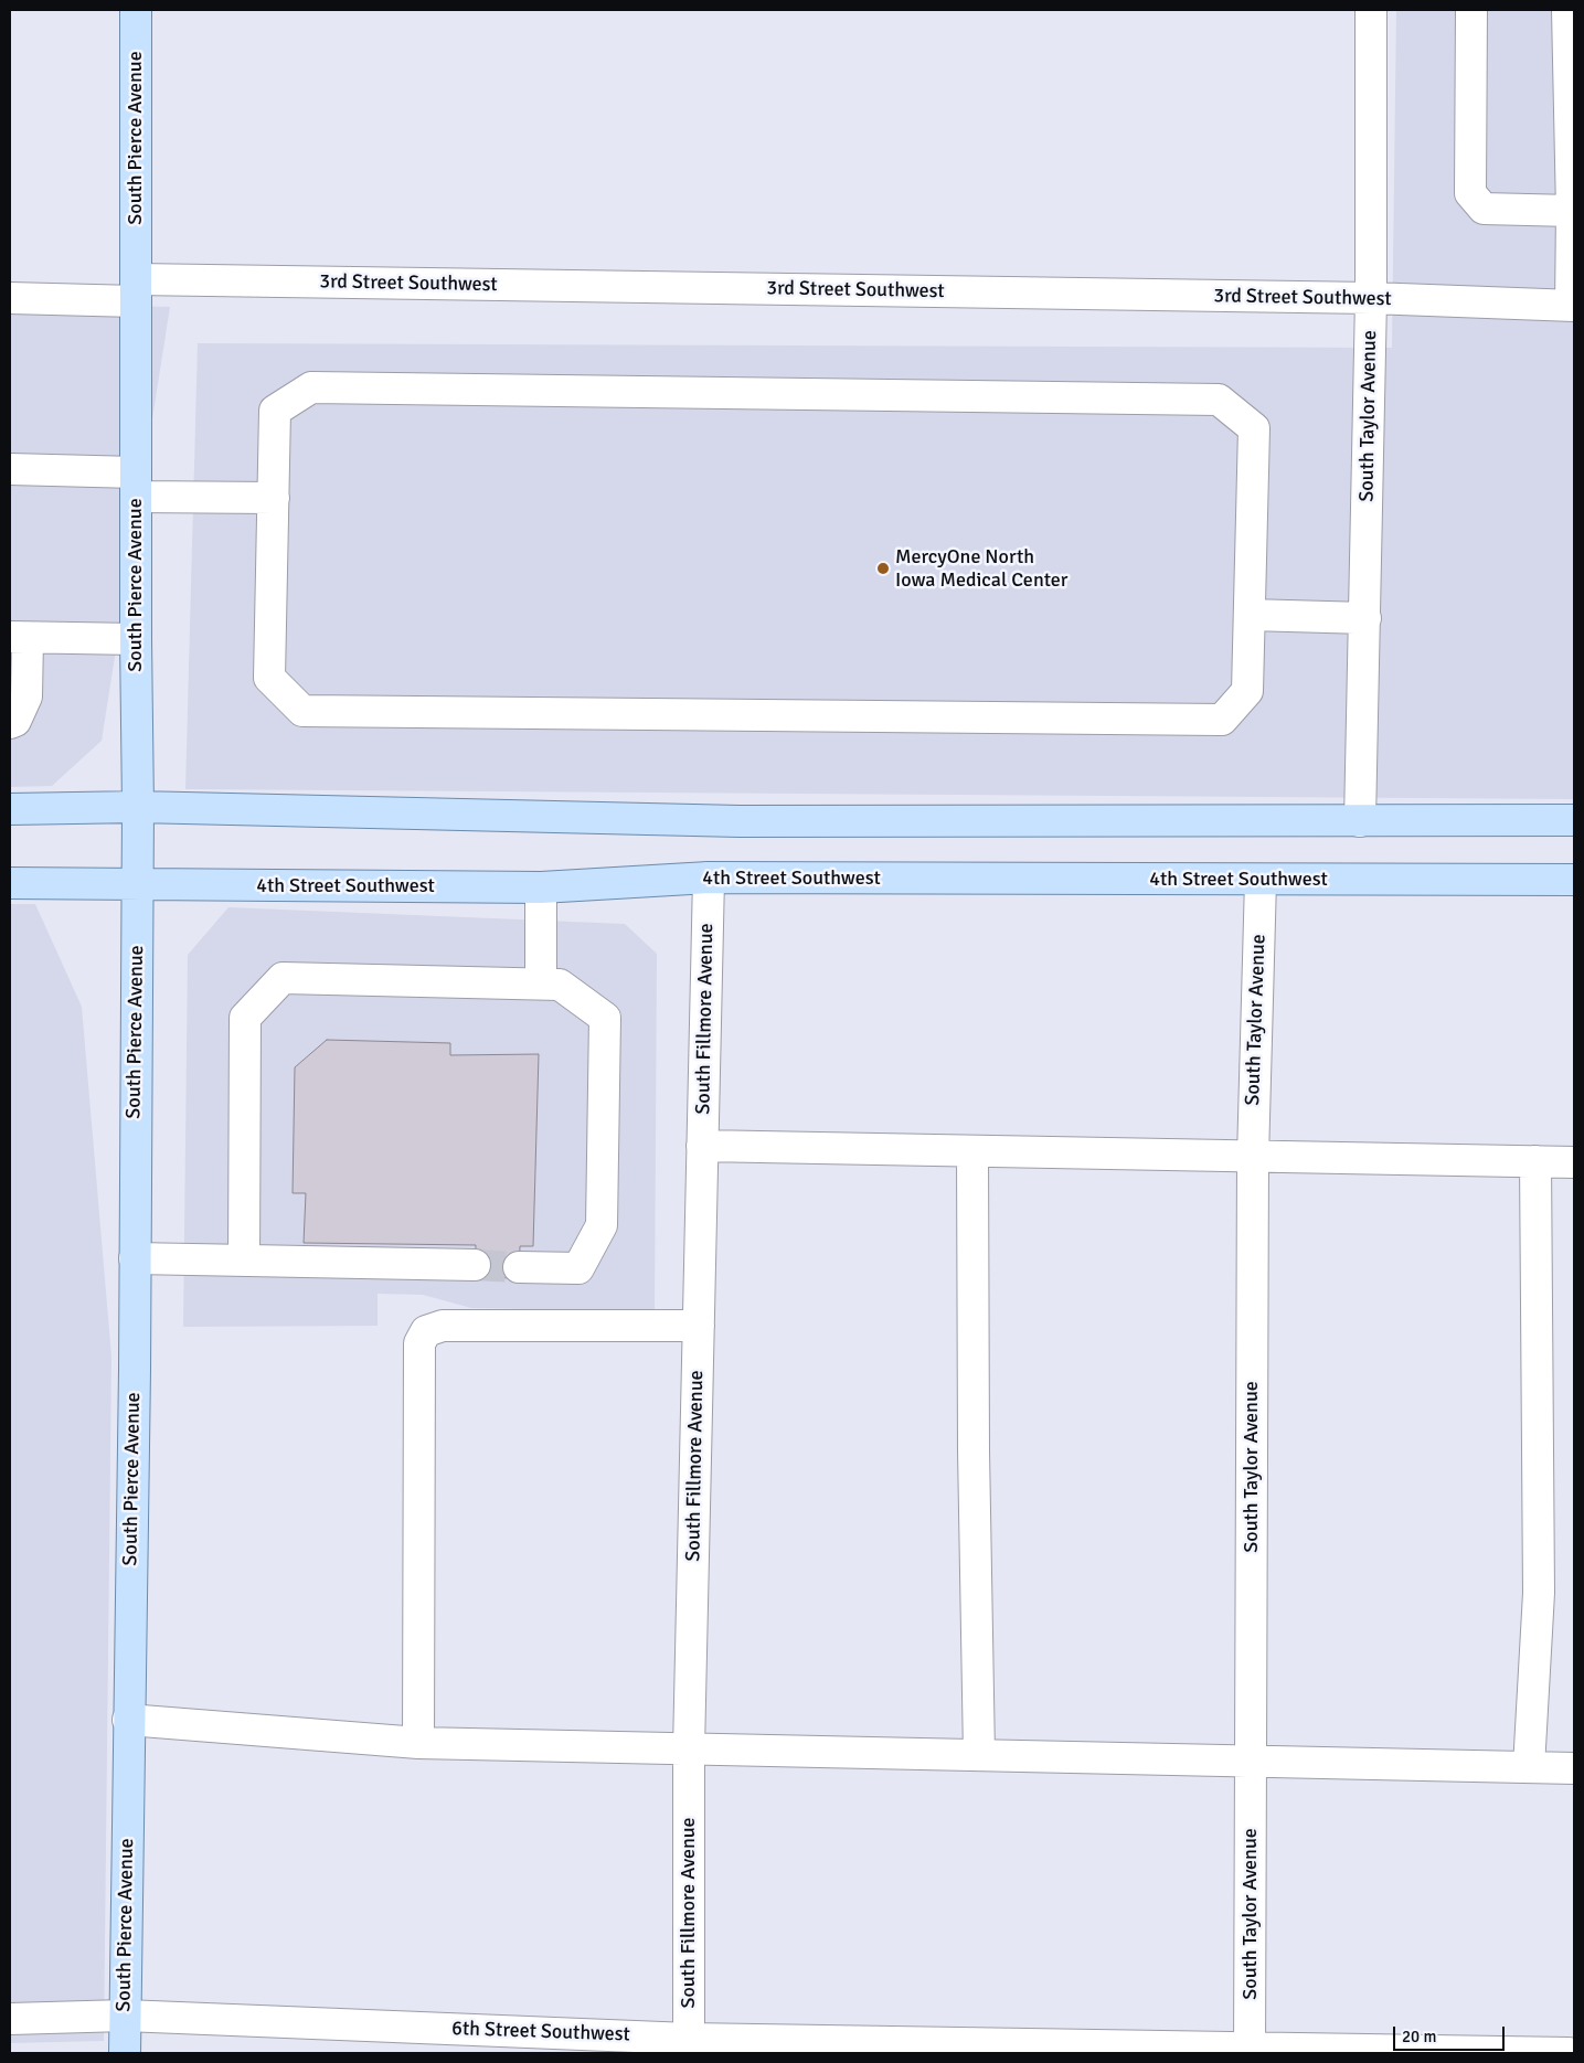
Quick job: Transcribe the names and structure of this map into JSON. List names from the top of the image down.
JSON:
{
  "streets": {
    "main road": ["South Pierce Avenue", "4th Street Southwest"],
    "street": [
      "3rd Street Southwest",
      "South Taylor Avenue",
      "South Fillmore Avenue",
      "6th Street Southwest"
    ]
  },
  "crossings": [
    ["South Pierce Avenue", "3rd Street Southwest"],
    ["South Pierce Avenue", "4th Street Southwest"],
    ["South Pierce Avenue", "6th Street Southwest"],
    ["3rd Street Southwest", "South Taylor Avenue"],
    ["South Taylor Avenue", "4th Street Southwest"],
    ["South Taylor Avenue", "6th Street Southwest"],
    ["4th Street Southwest", "South Fillmore Avenue"],
    ["South Fillmore Avenue", "6th Street Southwest"]
  ],
  "places": ["MercyOne North Iowa Medical Center"],
  "scale_bar": "20 m"
}
